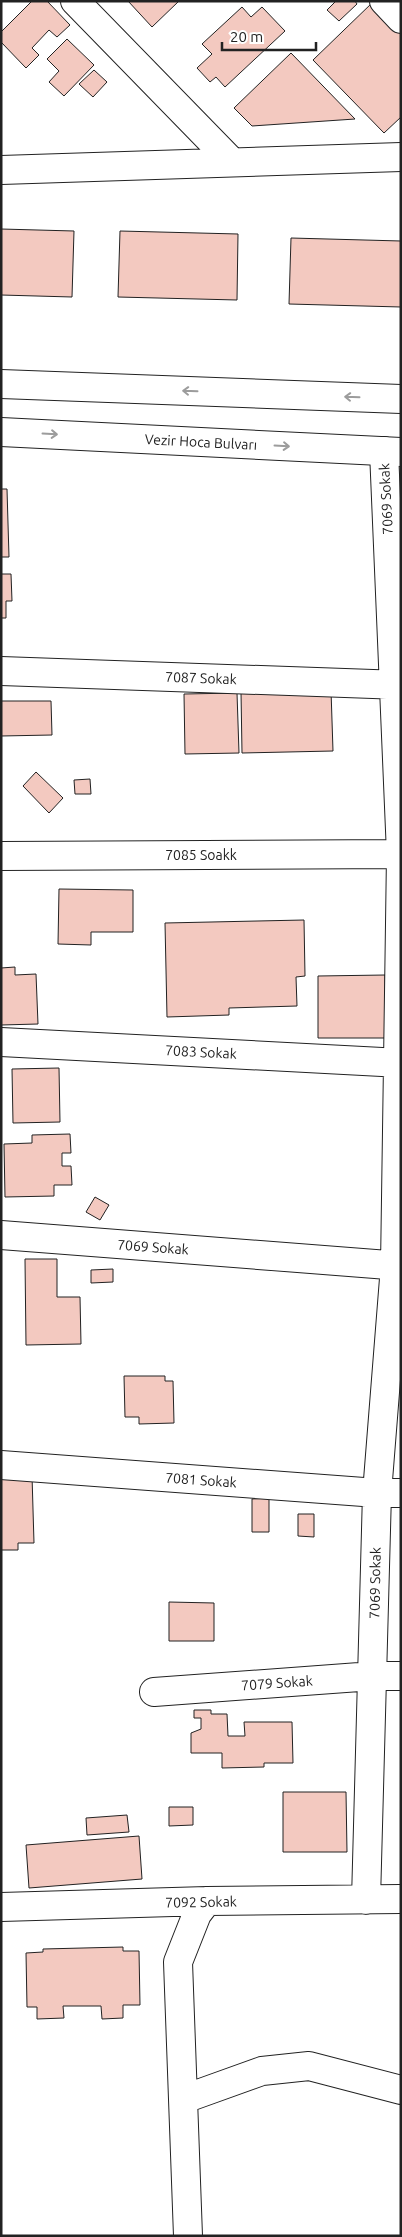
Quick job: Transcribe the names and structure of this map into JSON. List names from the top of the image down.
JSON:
{
  "streets": {
    "street": [
      "Vezir Hoca Bulvarı",
      "7069 Sokak",
      "7087 Sokak",
      "7085 Soakk",
      "7083 Sokak",
      "7081 Sokak",
      "7079 Sokak",
      "7092 Sokak"
    ]
  },
  "crossings": [
    ["Vezir Hoca Bulvarı", "7069 Sokak"],
    ["7069 Sokak", "7087 Sokak"],
    ["7069 Sokak", "7085 Soakk"],
    ["7069 Sokak", "7083 Sokak"],
    ["7069 Sokak", "7081 Sokak"],
    ["7069 Sokak", "7079 Sokak"],
    ["7069 Sokak", "7092 Sokak"]
  ],
  "scale_bar": "20 m"
}
